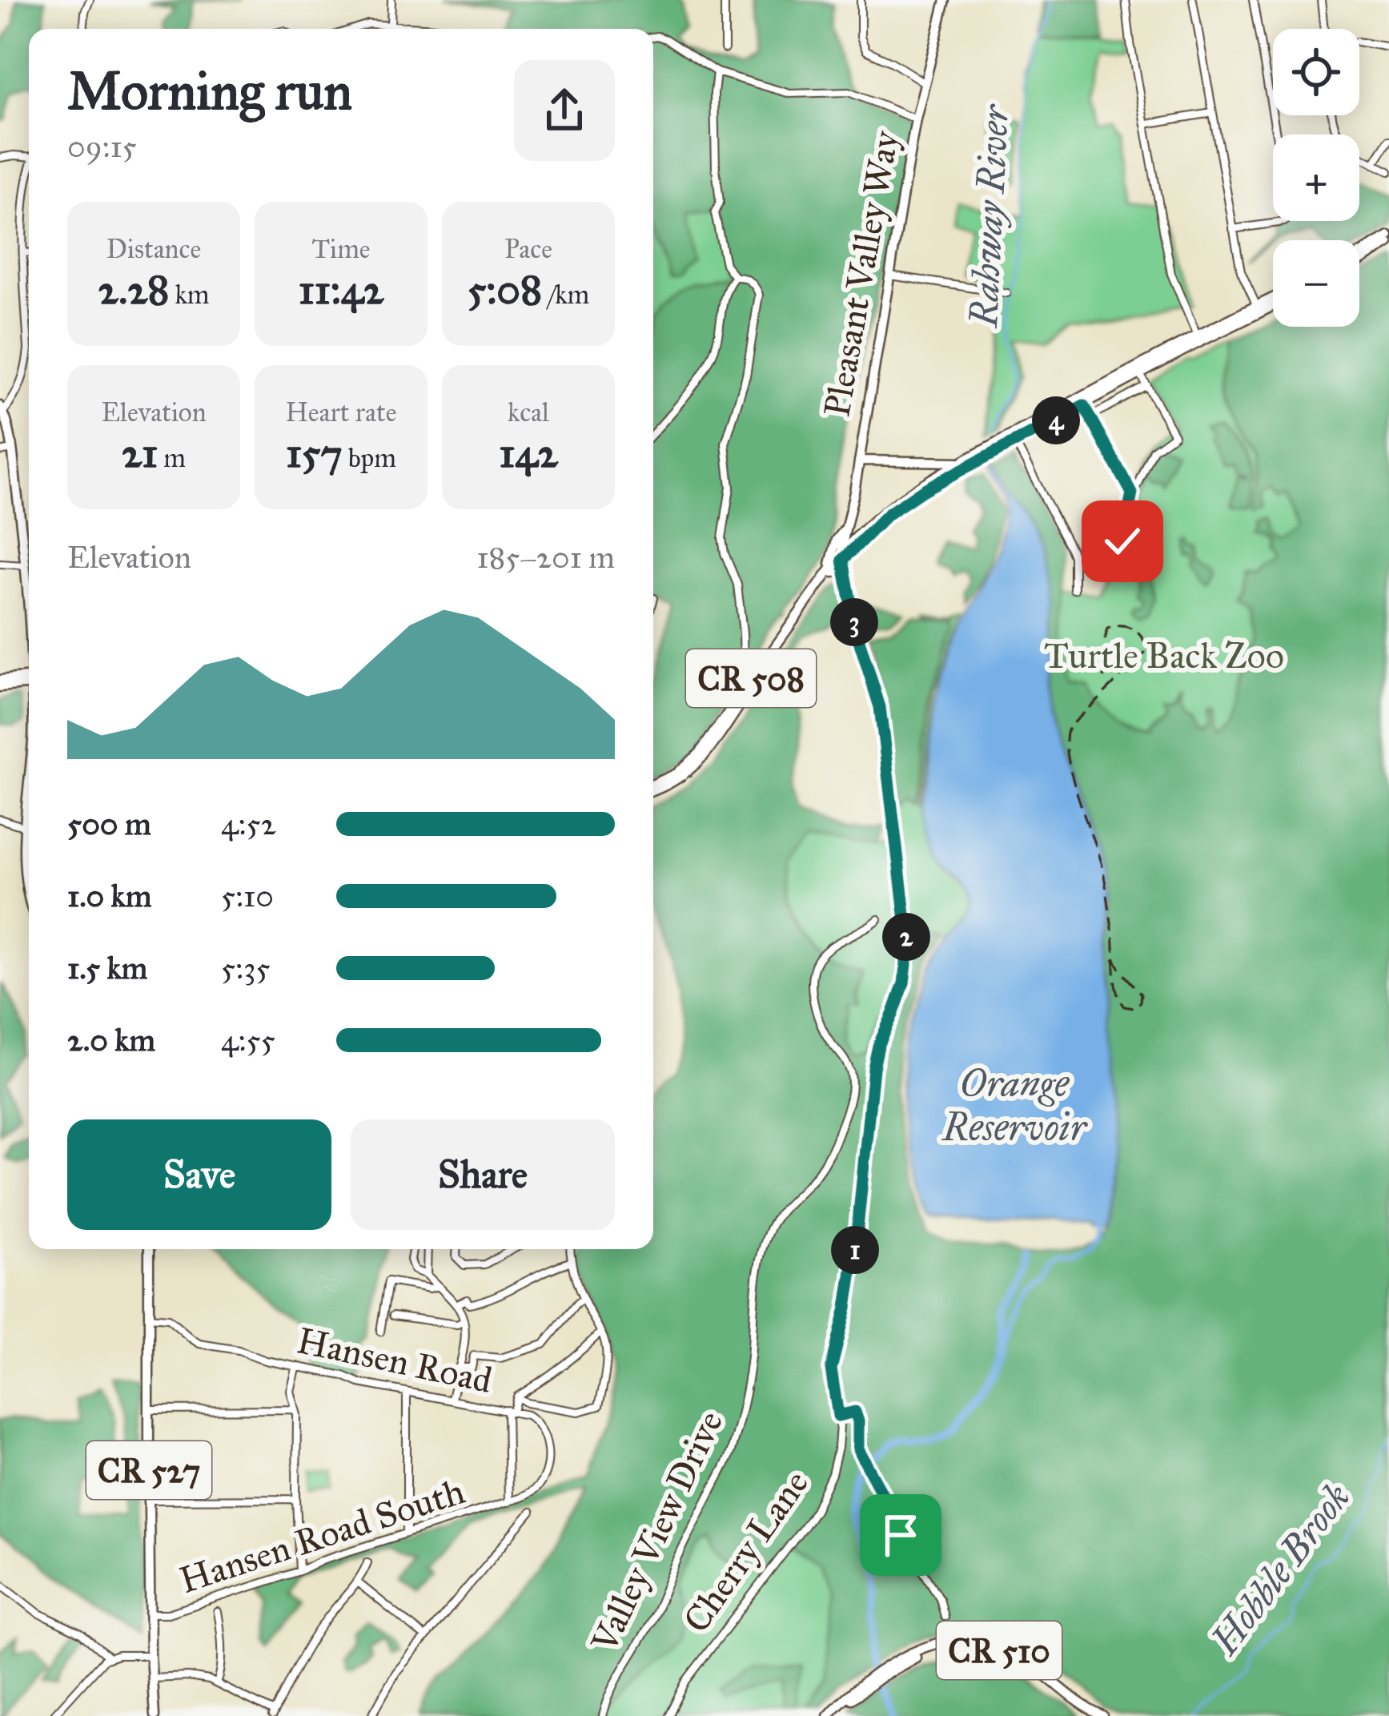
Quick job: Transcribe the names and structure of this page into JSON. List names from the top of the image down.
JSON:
{
  "streets": {
    "main road": [
      "Pleasant Valley Way",
      "CR 508",
      "CR 527",
      "CR 510"
    ],
    "street": [
      "Hansen Road",
      "Valley View Drive",
      "Hansen Road South",
      "Cherry Lane"
    ]
  },
  "crossings": [
    ["Pleasant Valley Way", "CR 508"],
    ["Pleasant Valley Way", "Cherry Lane"],
    ["CR 508", "Cherry Lane"],
    ["Hansen Road", "CR 527"],
    ["Hansen Road", "Hansen Road South"],
    ["CR 527", "Hansen Road South"]
  ],
  "water": ["Rahway River", "Orange Reservoir", "Hobble Brook"],
  "parks": ["Turtle Back Zoo"],
  "page": {
    "map_buttons": ["+", "−"],
    "heading": ["Morning run", "09:15"],
    "stats": [
      ["Distance", "2.28 km"],
      ["Time", "11:42"],
      ["Pace", "5:08 /km"],
      ["Elevation", "21 m"],
      ["Heart rate", "157 bpm"],
      ["kcal", "142"]
    ],
    "pins": [
      "4",
      "3",
      "2",
      "1"
    ],
    "chart": ["Elevation", "185–201 m"],
    "list": [
      {
        "name": "500 m",
        "note": "4:52"
      },
      {
        "name": "1.0 km",
        "note": "5:10"
      },
      {
        "name": "1.5 km",
        "note": "5:35"
      },
      {
        "name": "2.0 km",
        "note": "4:55"
      }
    ],
    "buttons": ["Save", "Share"]
  }
}
